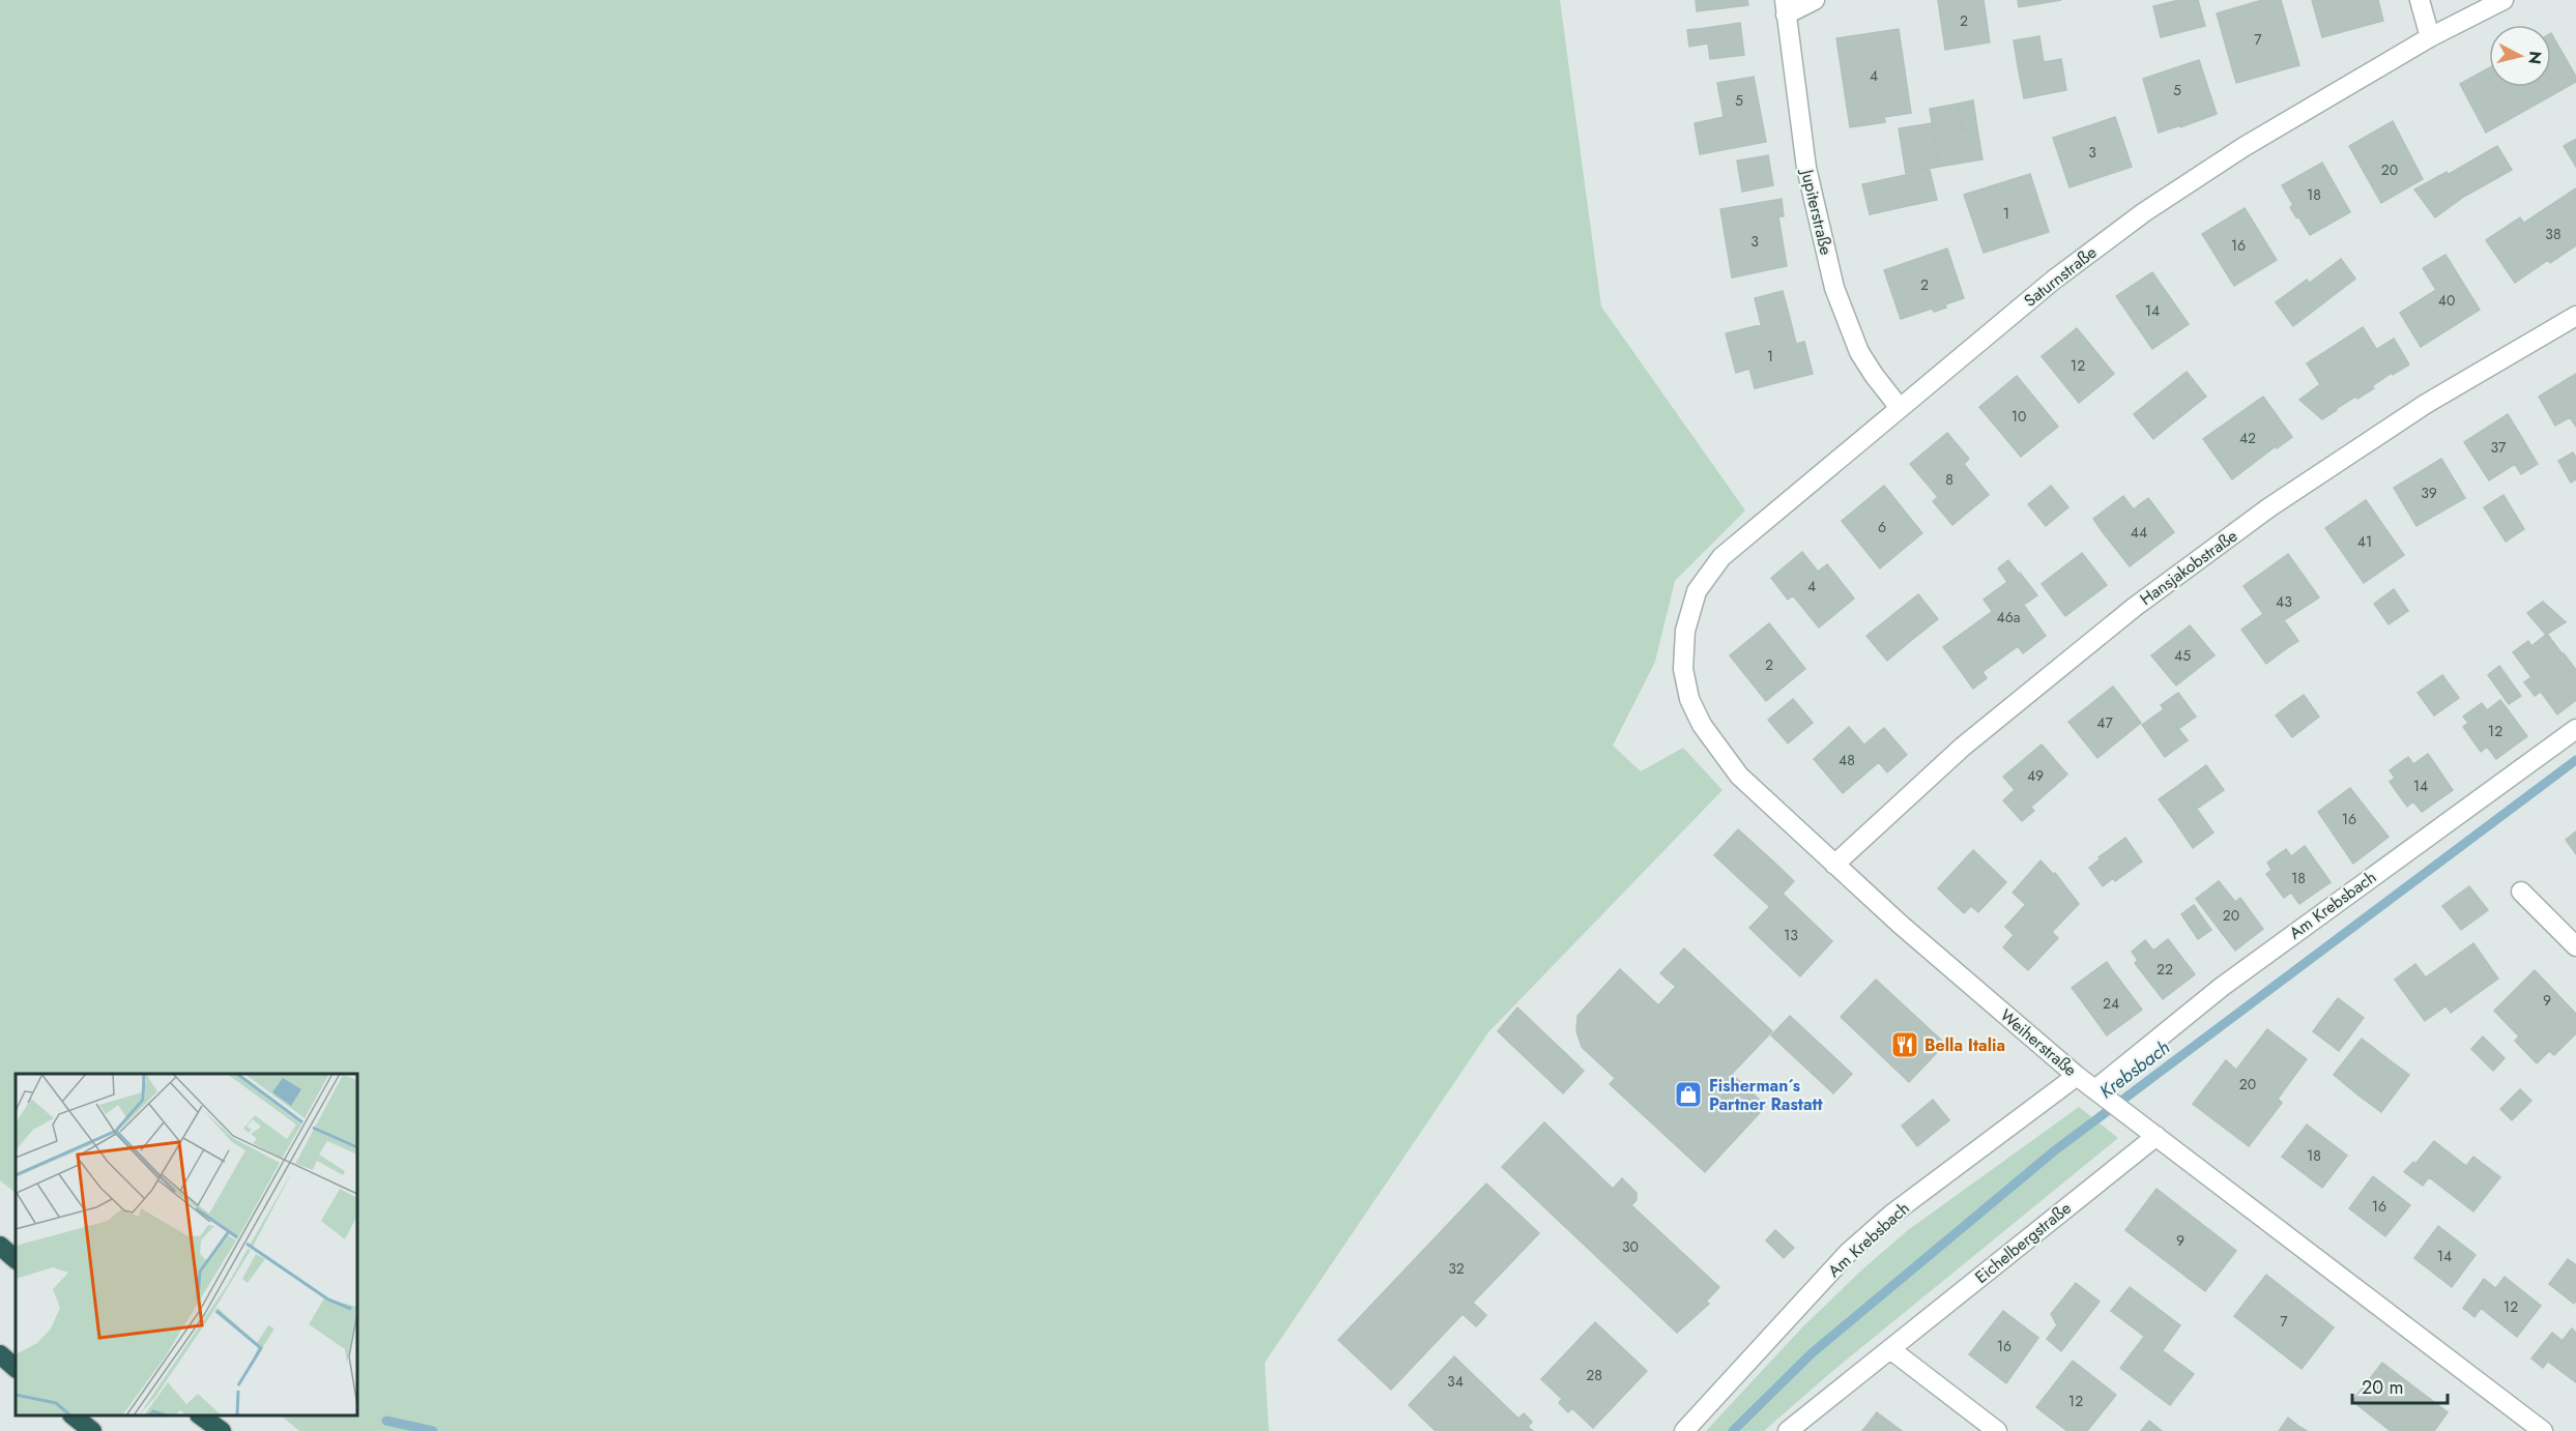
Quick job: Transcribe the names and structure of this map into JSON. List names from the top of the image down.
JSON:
{
  "streets": {
    "street": [
      "Jupiterstraße",
      "Saturnstraße",
      "Hansjakobstraße",
      "Am Krebsbach",
      "Weiherstraße",
      "Eichelbergstraße"
    ]
  },
  "crossings": [
    ["Jupiterstraße", "Saturnstraße"],
    ["Saturnstraße", "Weiherstraße"],
    ["Hansjakobstraße", "Weiherstraße"],
    ["Am Krebsbach", "Weiherstraße"],
    ["Weiherstraße", "Eichelbergstraße"]
  ],
  "water": ["Krebsbach"],
  "places": {
    "restaurant": ["Bella Italia"],
    "shop": ["Fisherman´s Partner Rastatt"]
  },
  "house_numbers": [
    "2",
    "7",
    "4",
    "5",
    "5",
    "3",
    "20",
    "18",
    "1",
    "38",
    "3",
    "16",
    "2",
    "40",
    "14",
    "1",
    "12",
    "10",
    "42",
    "37",
    "8",
    "39",
    "6",
    "44",
    "41",
    "4",
    "43",
    "46a",
    "45",
    "2",
    "47",
    "12",
    "48",
    "49",
    "14",
    "16",
    "18",
    "20",
    "13",
    "22",
    "9",
    "24",
    "20",
    "18",
    "16",
    "9",
    "30",
    "14",
    "32",
    "12",
    "7",
    "16",
    "28",
    "34",
    "12"
  ],
  "scale_bar": "20 m",
  "north": "right"
}
